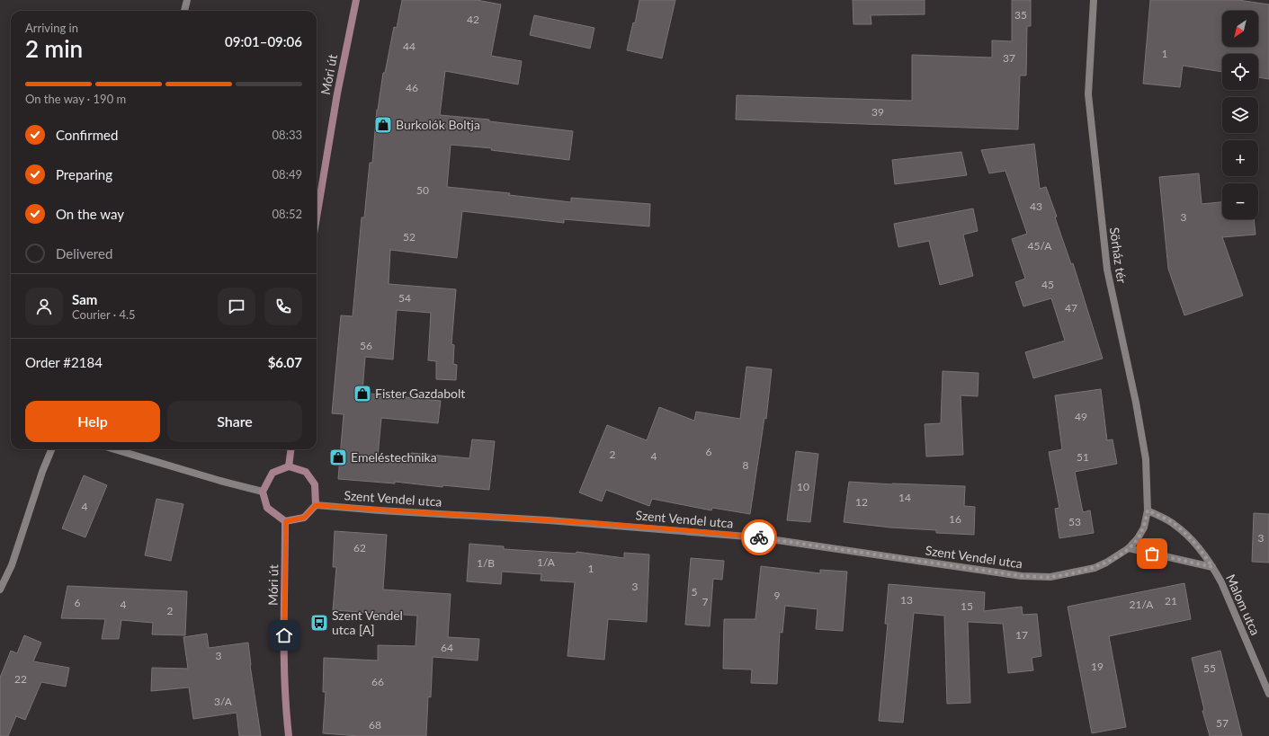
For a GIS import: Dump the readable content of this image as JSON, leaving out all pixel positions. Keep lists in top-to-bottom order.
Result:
{
  "streets": {
    "main road": ["Móri út"],
    "street": ["Sörház tér", "Szent Vendel utca", "Malom utca"]
  },
  "crossings": [
    ["Móri út", "Szent Vendel utca"],
    ["Sörház tér", "Szent Vendel utca"],
    ["Sörház tér", "Malom utca"],
    ["Szent Vendel utca", "Malom utca"]
  ],
  "places": {
    "shop": ["Burkolók Boltja", "Fister Gazdabolt", "Emeléstechnika"],
    "bus stop": ["Szent Vendel utca [A]"]
  },
  "house_numbers": [
    "35",
    "42",
    "44",
    "1",
    "37",
    "46",
    "39",
    "50",
    "43",
    "3",
    "52",
    "45/A",
    "45",
    "54",
    "47",
    "56",
    "49",
    "6",
    "2",
    "4",
    "51",
    "8",
    "10",
    "14",
    "12",
    "4",
    "16",
    "53",
    "3",
    "62",
    "1/A",
    "1/B",
    "1",
    "3",
    "5",
    "9",
    "13",
    "21",
    "7",
    "6",
    "4",
    "21/A",
    "15",
    "2",
    "17",
    "64",
    "3",
    "19",
    "55",
    "22",
    "66",
    "3/A",
    "57",
    "68"
  ],
  "north": "bottom left",
  "page": {
    "map_buttons": ["+", "−"],
    "heading": ["2 min", "Arriving in", "09:01–09:06"],
    "panel": [
      "Sam",
      "Courier · 4.5",
      "Order #2184",
      "$6.07"
    ],
    "bar": "On the way · 190 m",
    "list": [
      ["Confirmed", "08:33"],
      ["Preparing", "08:49"],
      ["On the way", "08:52"],
      "Delivered"
    ],
    "buttons": ["Help", "Share"]
  }
}
